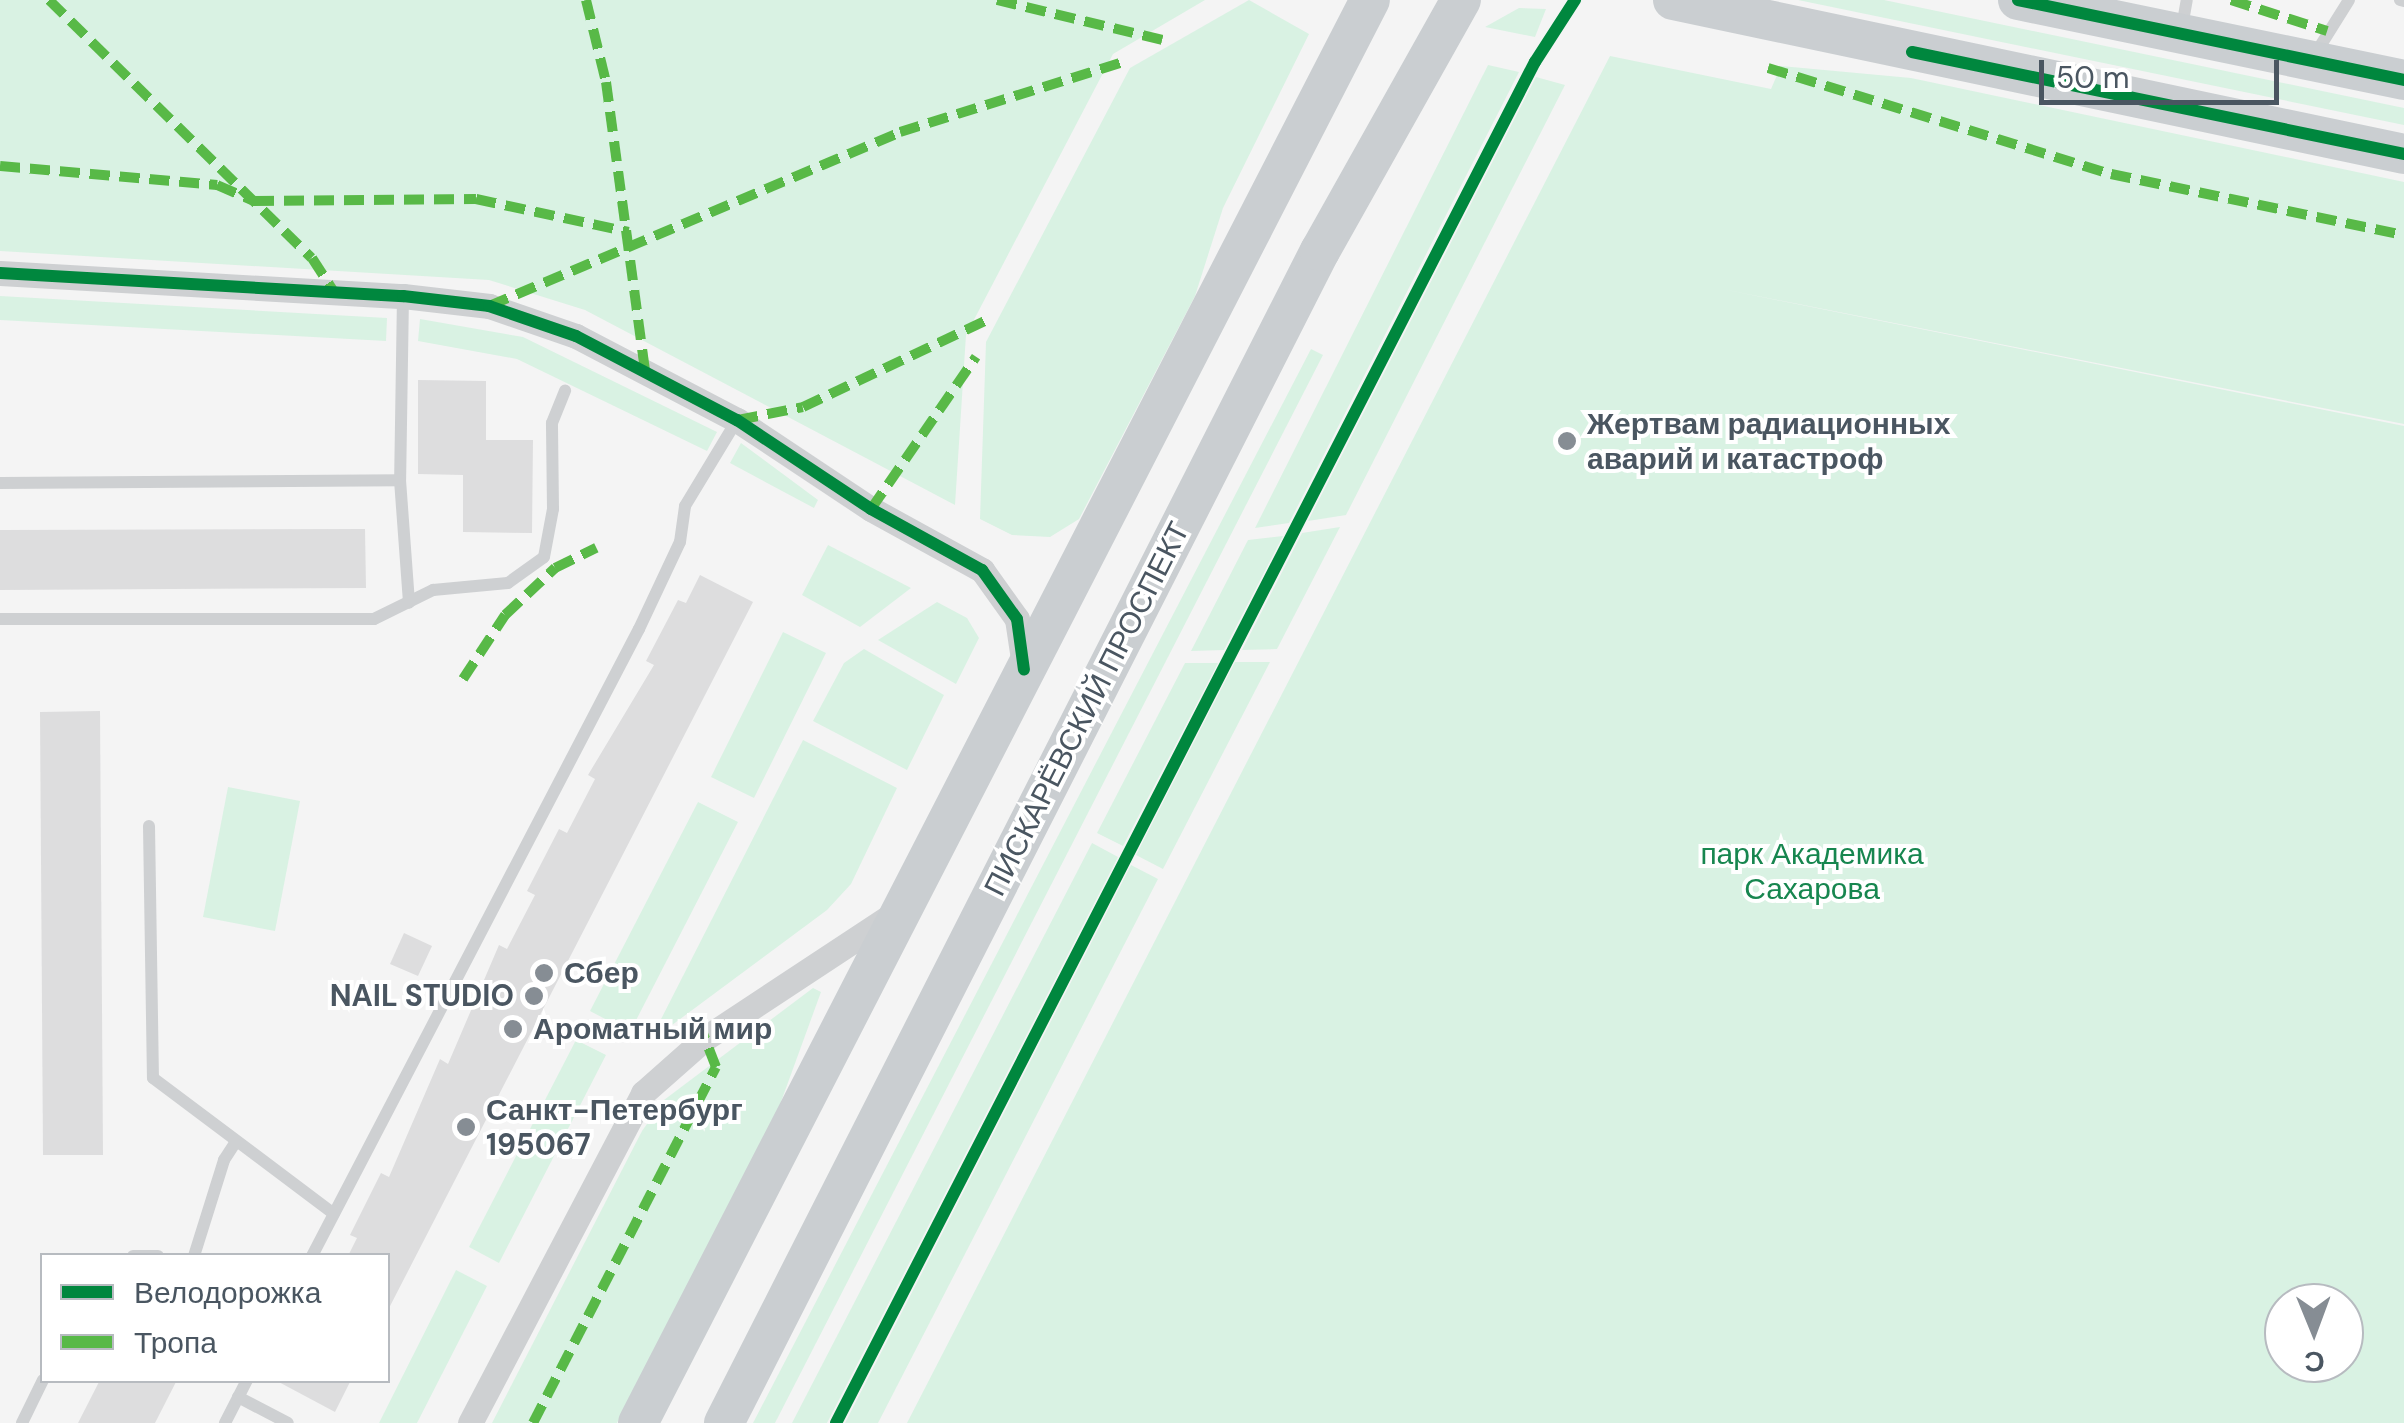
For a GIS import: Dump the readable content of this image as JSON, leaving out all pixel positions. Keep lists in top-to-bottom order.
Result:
{
  "streets": {
    "main road": ["ПИСКАРЁВСКИЙ ПРОСПЕКТ"]
  },
  "parks": ["парк Академика Сахарова"],
  "places": [
    "Жертвам радиационных аварий и катастроф",
    "Сбер",
    "NAIL STUDIO",
    "Ароматный мир",
    "Санкт-Петербург 195067"
  ],
  "legend": ["Велодорожка", "Тропа"],
  "scale_bar": "50 m",
  "north": "bottom"
}
